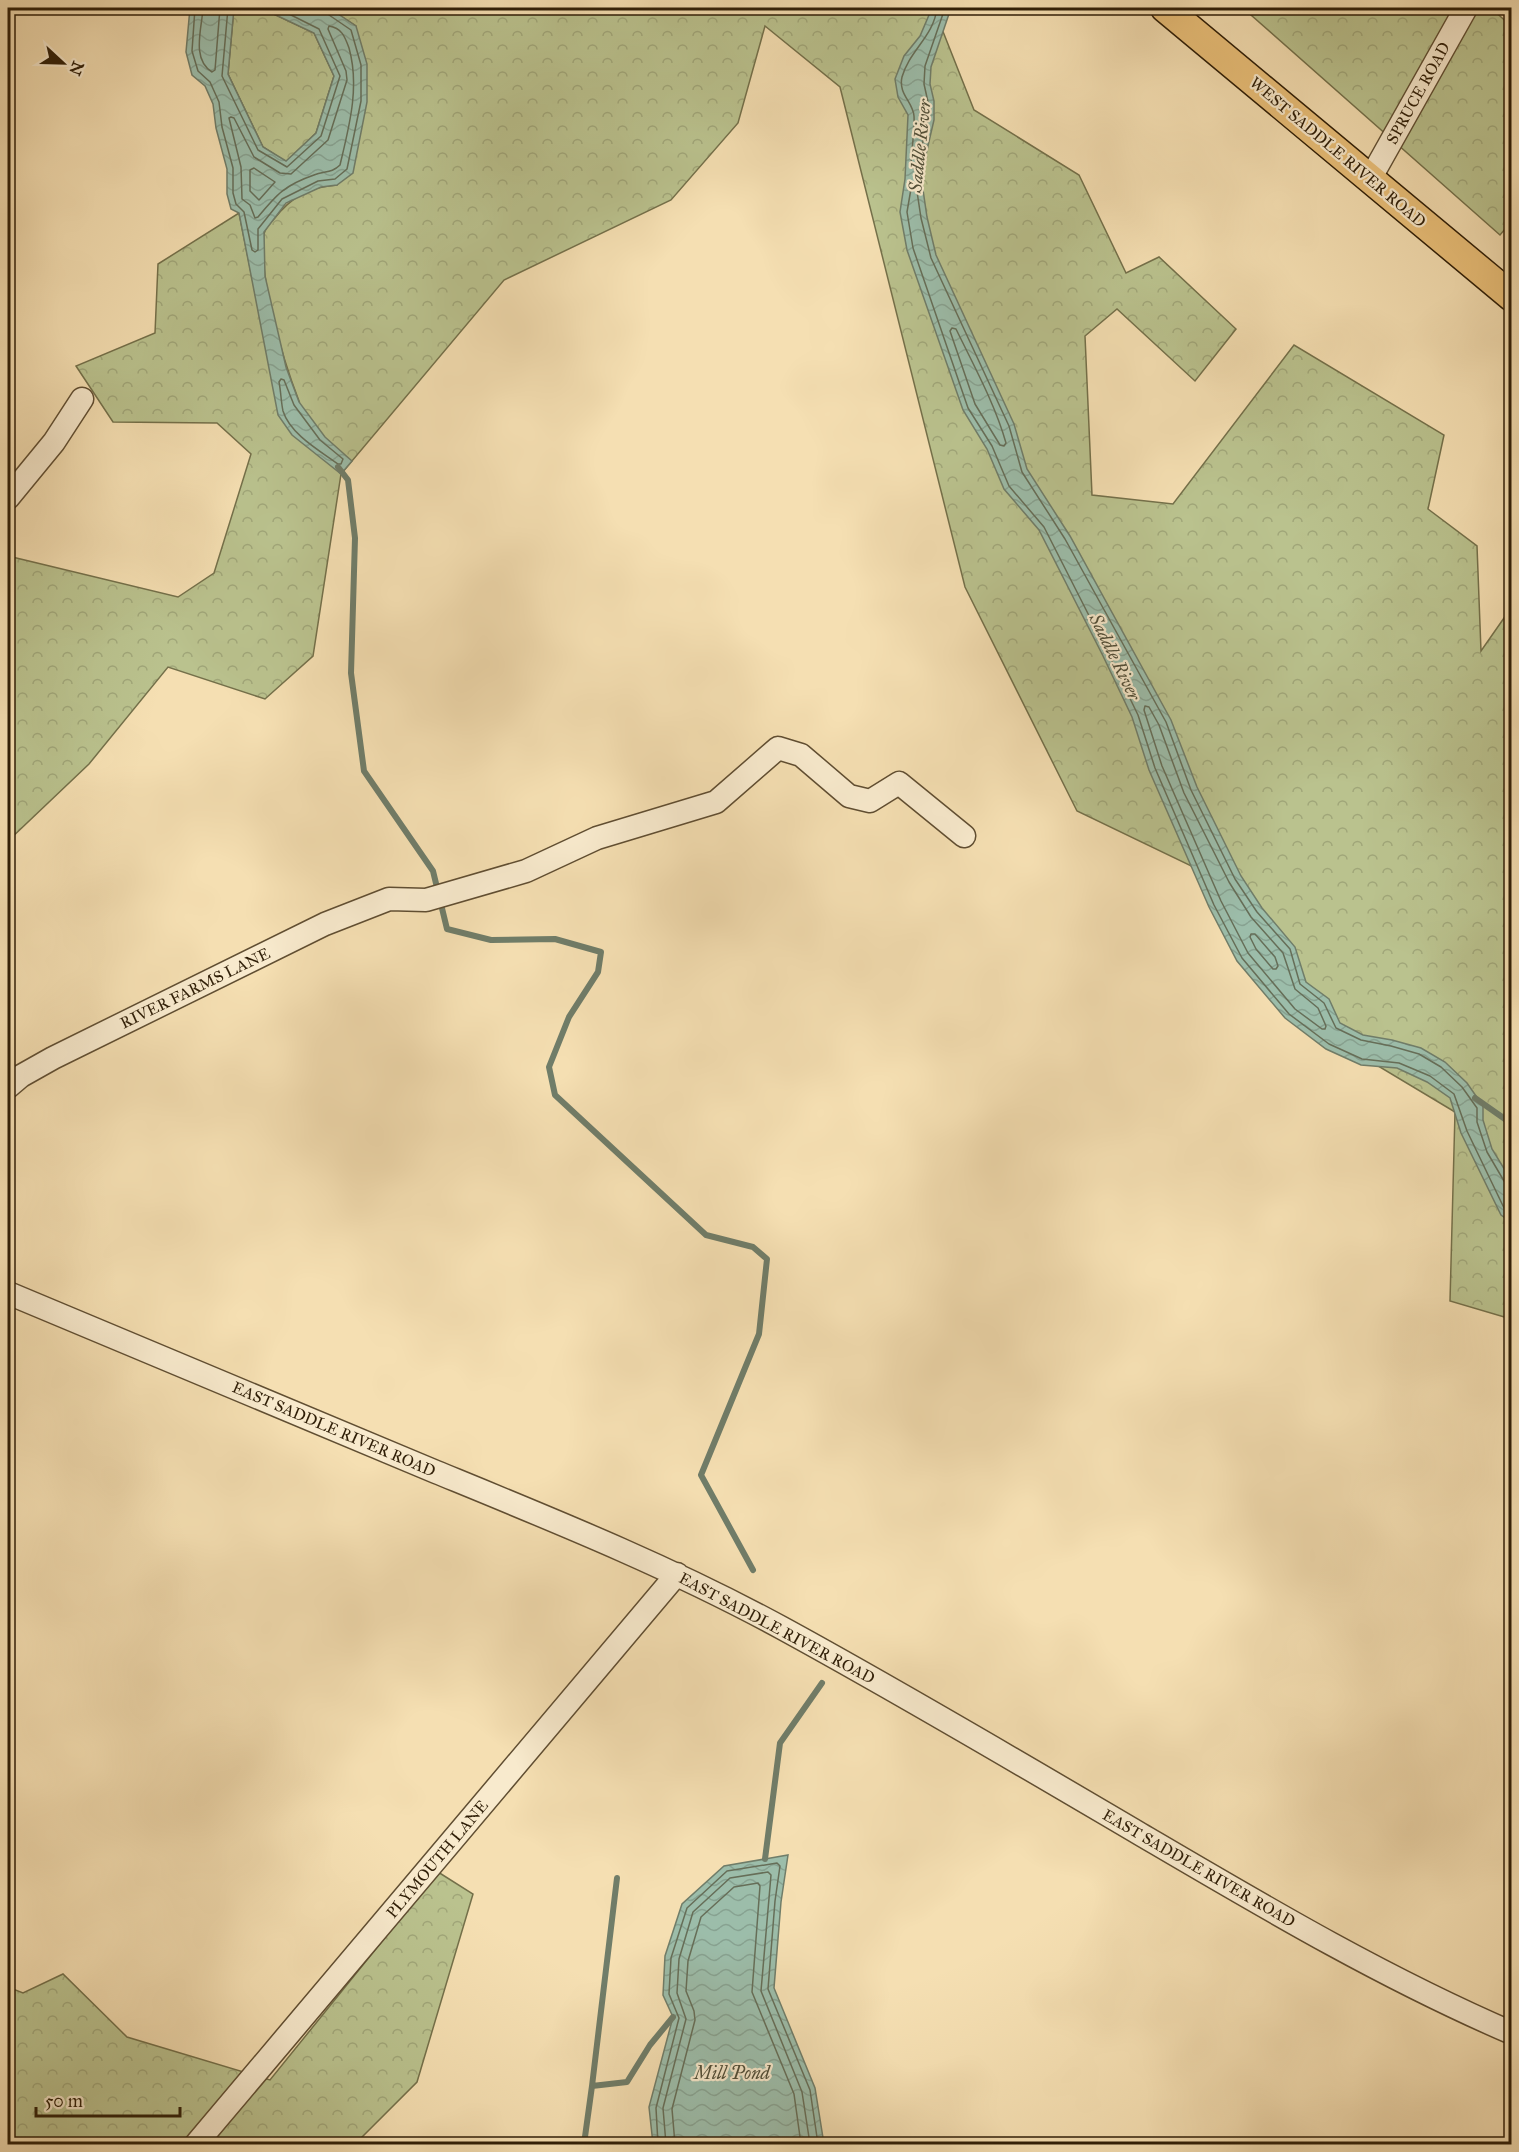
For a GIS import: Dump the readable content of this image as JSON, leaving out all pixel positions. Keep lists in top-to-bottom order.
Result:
{
  "streets": {
    "main road": ["WEST SADDLE RIVER ROAD"],
    "street": [
      "SPRUCE ROAD",
      "RIVER FARMS LANE",
      "EAST SADDLE RIVER ROAD",
      "PLYMOUTH LANE"
    ]
  },
  "crossings": [
    ["SPRUCE ROAD", "WEST SADDLE RIVER ROAD"],
    ["EAST SADDLE RIVER ROAD", "PLYMOUTH LANE"]
  ],
  "water": ["Saddle River", "Mill Pond"],
  "scale_bar": "50 m",
  "north": "right"
}
